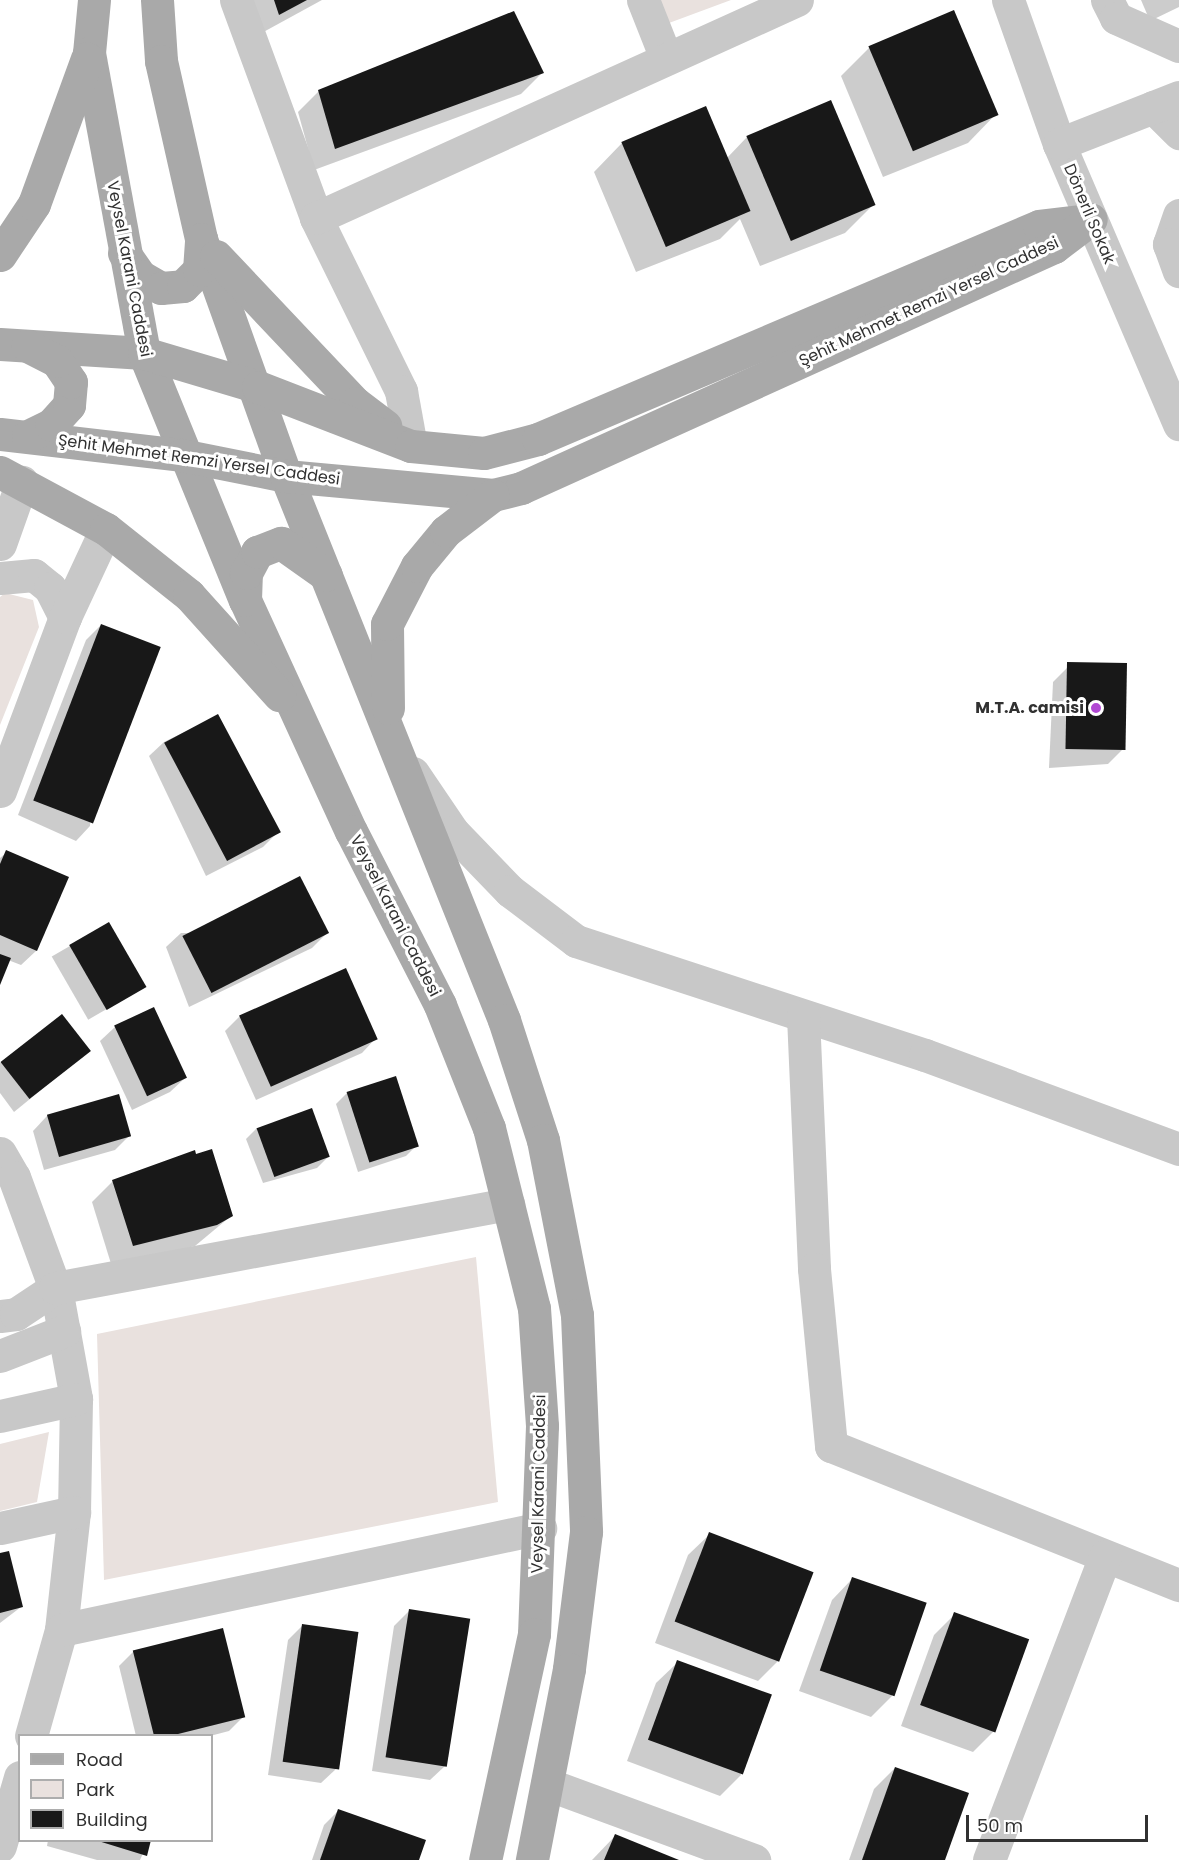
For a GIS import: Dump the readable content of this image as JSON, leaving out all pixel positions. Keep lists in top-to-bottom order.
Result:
{
  "streets": {
    "main road": ["Veysel Karani Caddesi", "Şehit Mehmet Remzi Yersel Caddesi"],
    "street": ["Dönerli Sokak"]
  },
  "crossings": [
    ["Dönerli Sokak", "Şehit Mehmet Remzi Yersel Caddesi"],
    ["Veysel Karani Caddesi", "Şehit Mehmet Remzi Yersel Caddesi"]
  ],
  "places": ["M.T.A. camisi"],
  "legend": ["Road", "Park", "Building"],
  "scale_bar": "50 m"
}
